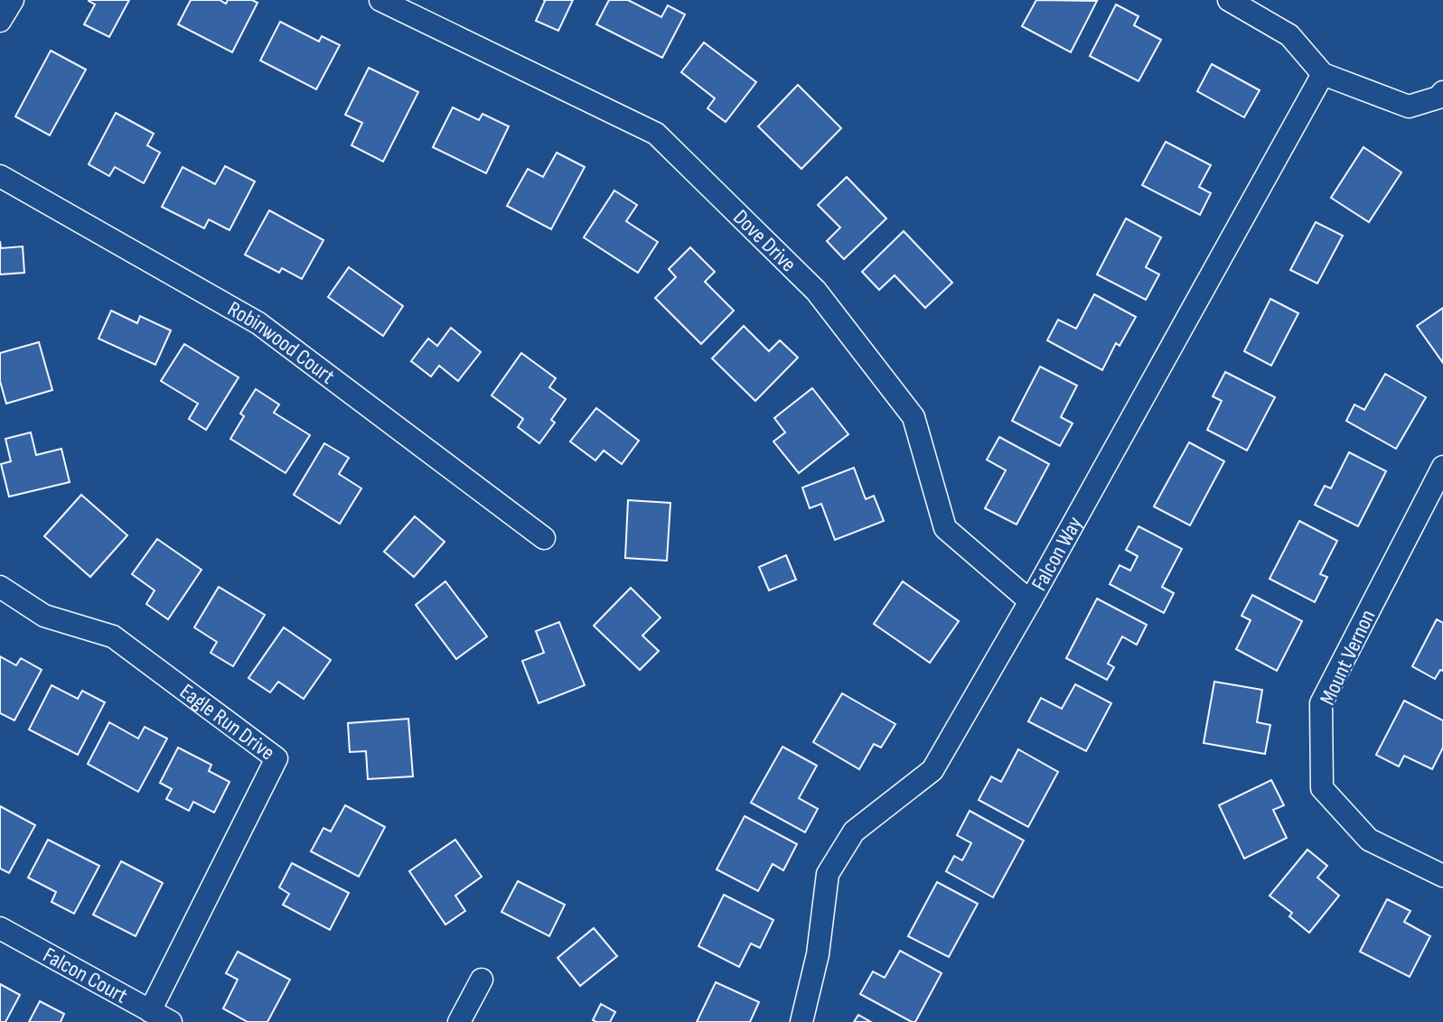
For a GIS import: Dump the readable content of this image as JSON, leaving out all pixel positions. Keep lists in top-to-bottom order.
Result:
{
  "streets": {
    "street": [
      "Dove Drive",
      "Robinwood Court",
      "Falcon Way",
      "Mount Vernon",
      "Eagle Run Drive",
      "Falcon Court"
    ]
  },
  "crossings": [
    ["Dove Drive", "Falcon Way"],
    ["Eagle Run Drive", "Falcon Court"]
  ]
}
